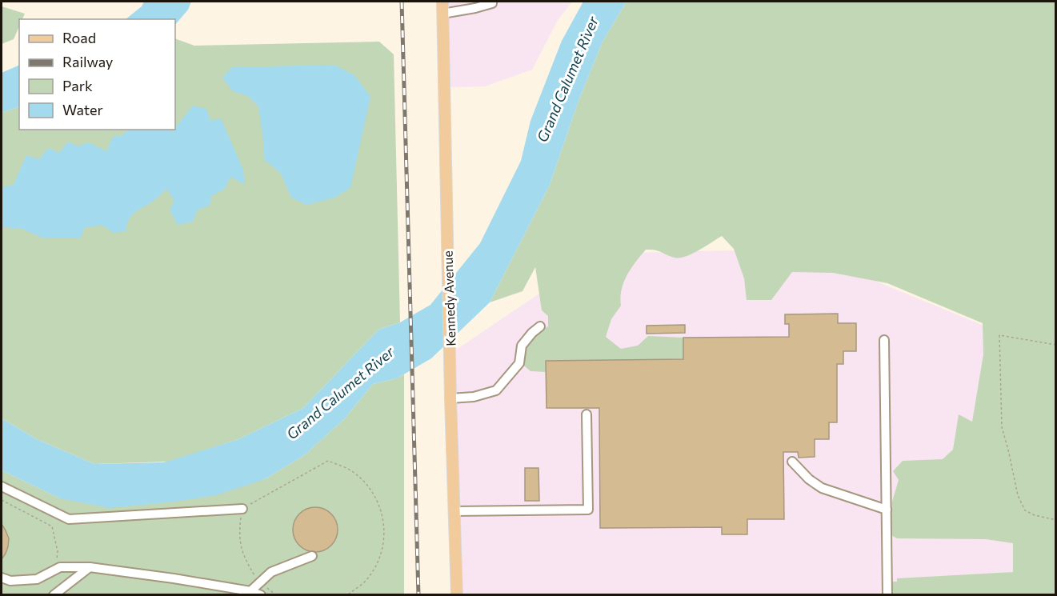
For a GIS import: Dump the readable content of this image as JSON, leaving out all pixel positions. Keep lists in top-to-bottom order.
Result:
{
  "streets": {
    "main road": ["Kennedy Avenue"]
  },
  "water": ["Grand Calumet River"],
  "legend": [
    "Road",
    "Railway",
    "Park",
    "Water"
  ]
}
